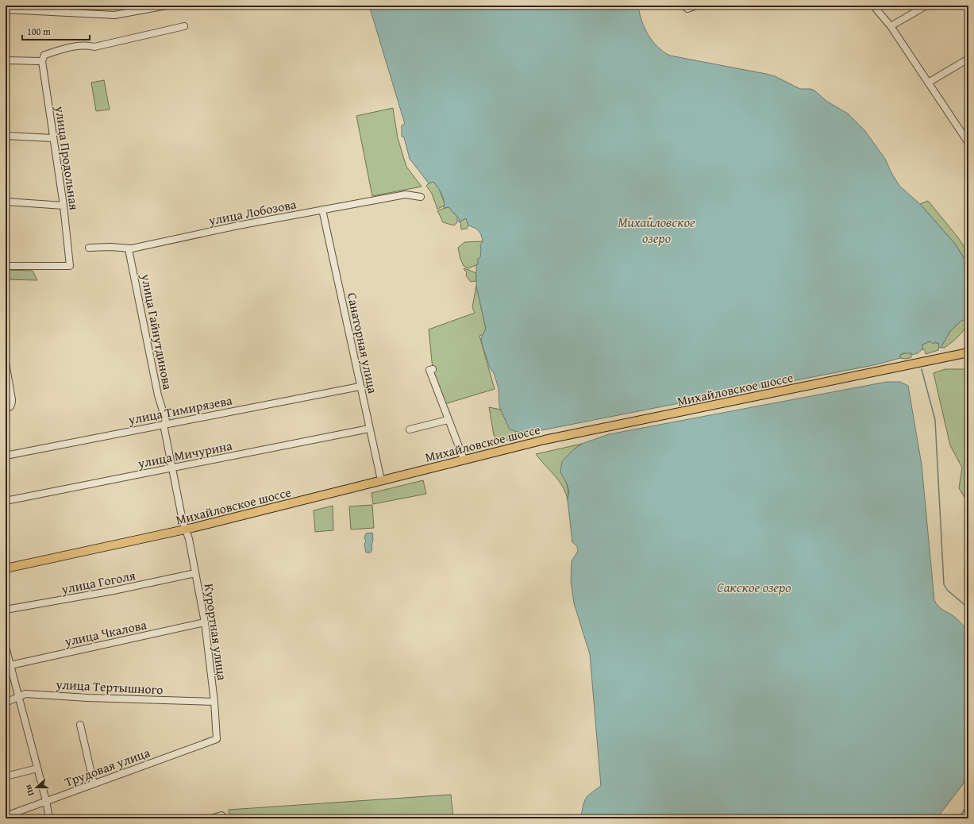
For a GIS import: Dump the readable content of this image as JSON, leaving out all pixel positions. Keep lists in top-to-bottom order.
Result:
{
  "streets": {
    "main road": ["Михайловское шоссе"],
    "street": [
      "улица Продольная",
      "улица Лобозова",
      "улица Гайнутдинова",
      "Санаторная улица",
      "улица Тимирязева",
      "улица Мичурина",
      "улица Гоголя",
      "Курортная улица",
      "улица Чкалова",
      "улица Тертышного",
      "Трудовая улица"
    ]
  },
  "crossings": [
    ["улица Лобозова", "улица Гайнутдинова"],
    ["улица Лобозова", "Санаторная улица"],
    ["улица Гайнутдинова", "Михайловское шоссе"],
    ["улица Гайнутдинова", "улица Тимирязева"],
    ["улица Гайнутдинова", "улица Мичурина"],
    ["улица Гайнутдинова", "Курортная улица"],
    ["Санаторная улица", "Михайловское шоссе"],
    ["Санаторная улица", "улица Тимирязева"],
    ["Санаторная улица", "улица Мичурина"],
    ["Михайловское шоссе", "Курортная улица"],
    ["улица Гоголя", "Курортная улица"],
    ["Курортная улица", "улица Чкалова"],
    ["Курортная улица", "улица Тертышного"],
    ["Курортная улица", "Трудовая улица"]
  ],
  "water": ["Михайловское озеро", "Сакское озеро"],
  "scale_bar": "100 m",
  "north": "left"
}
